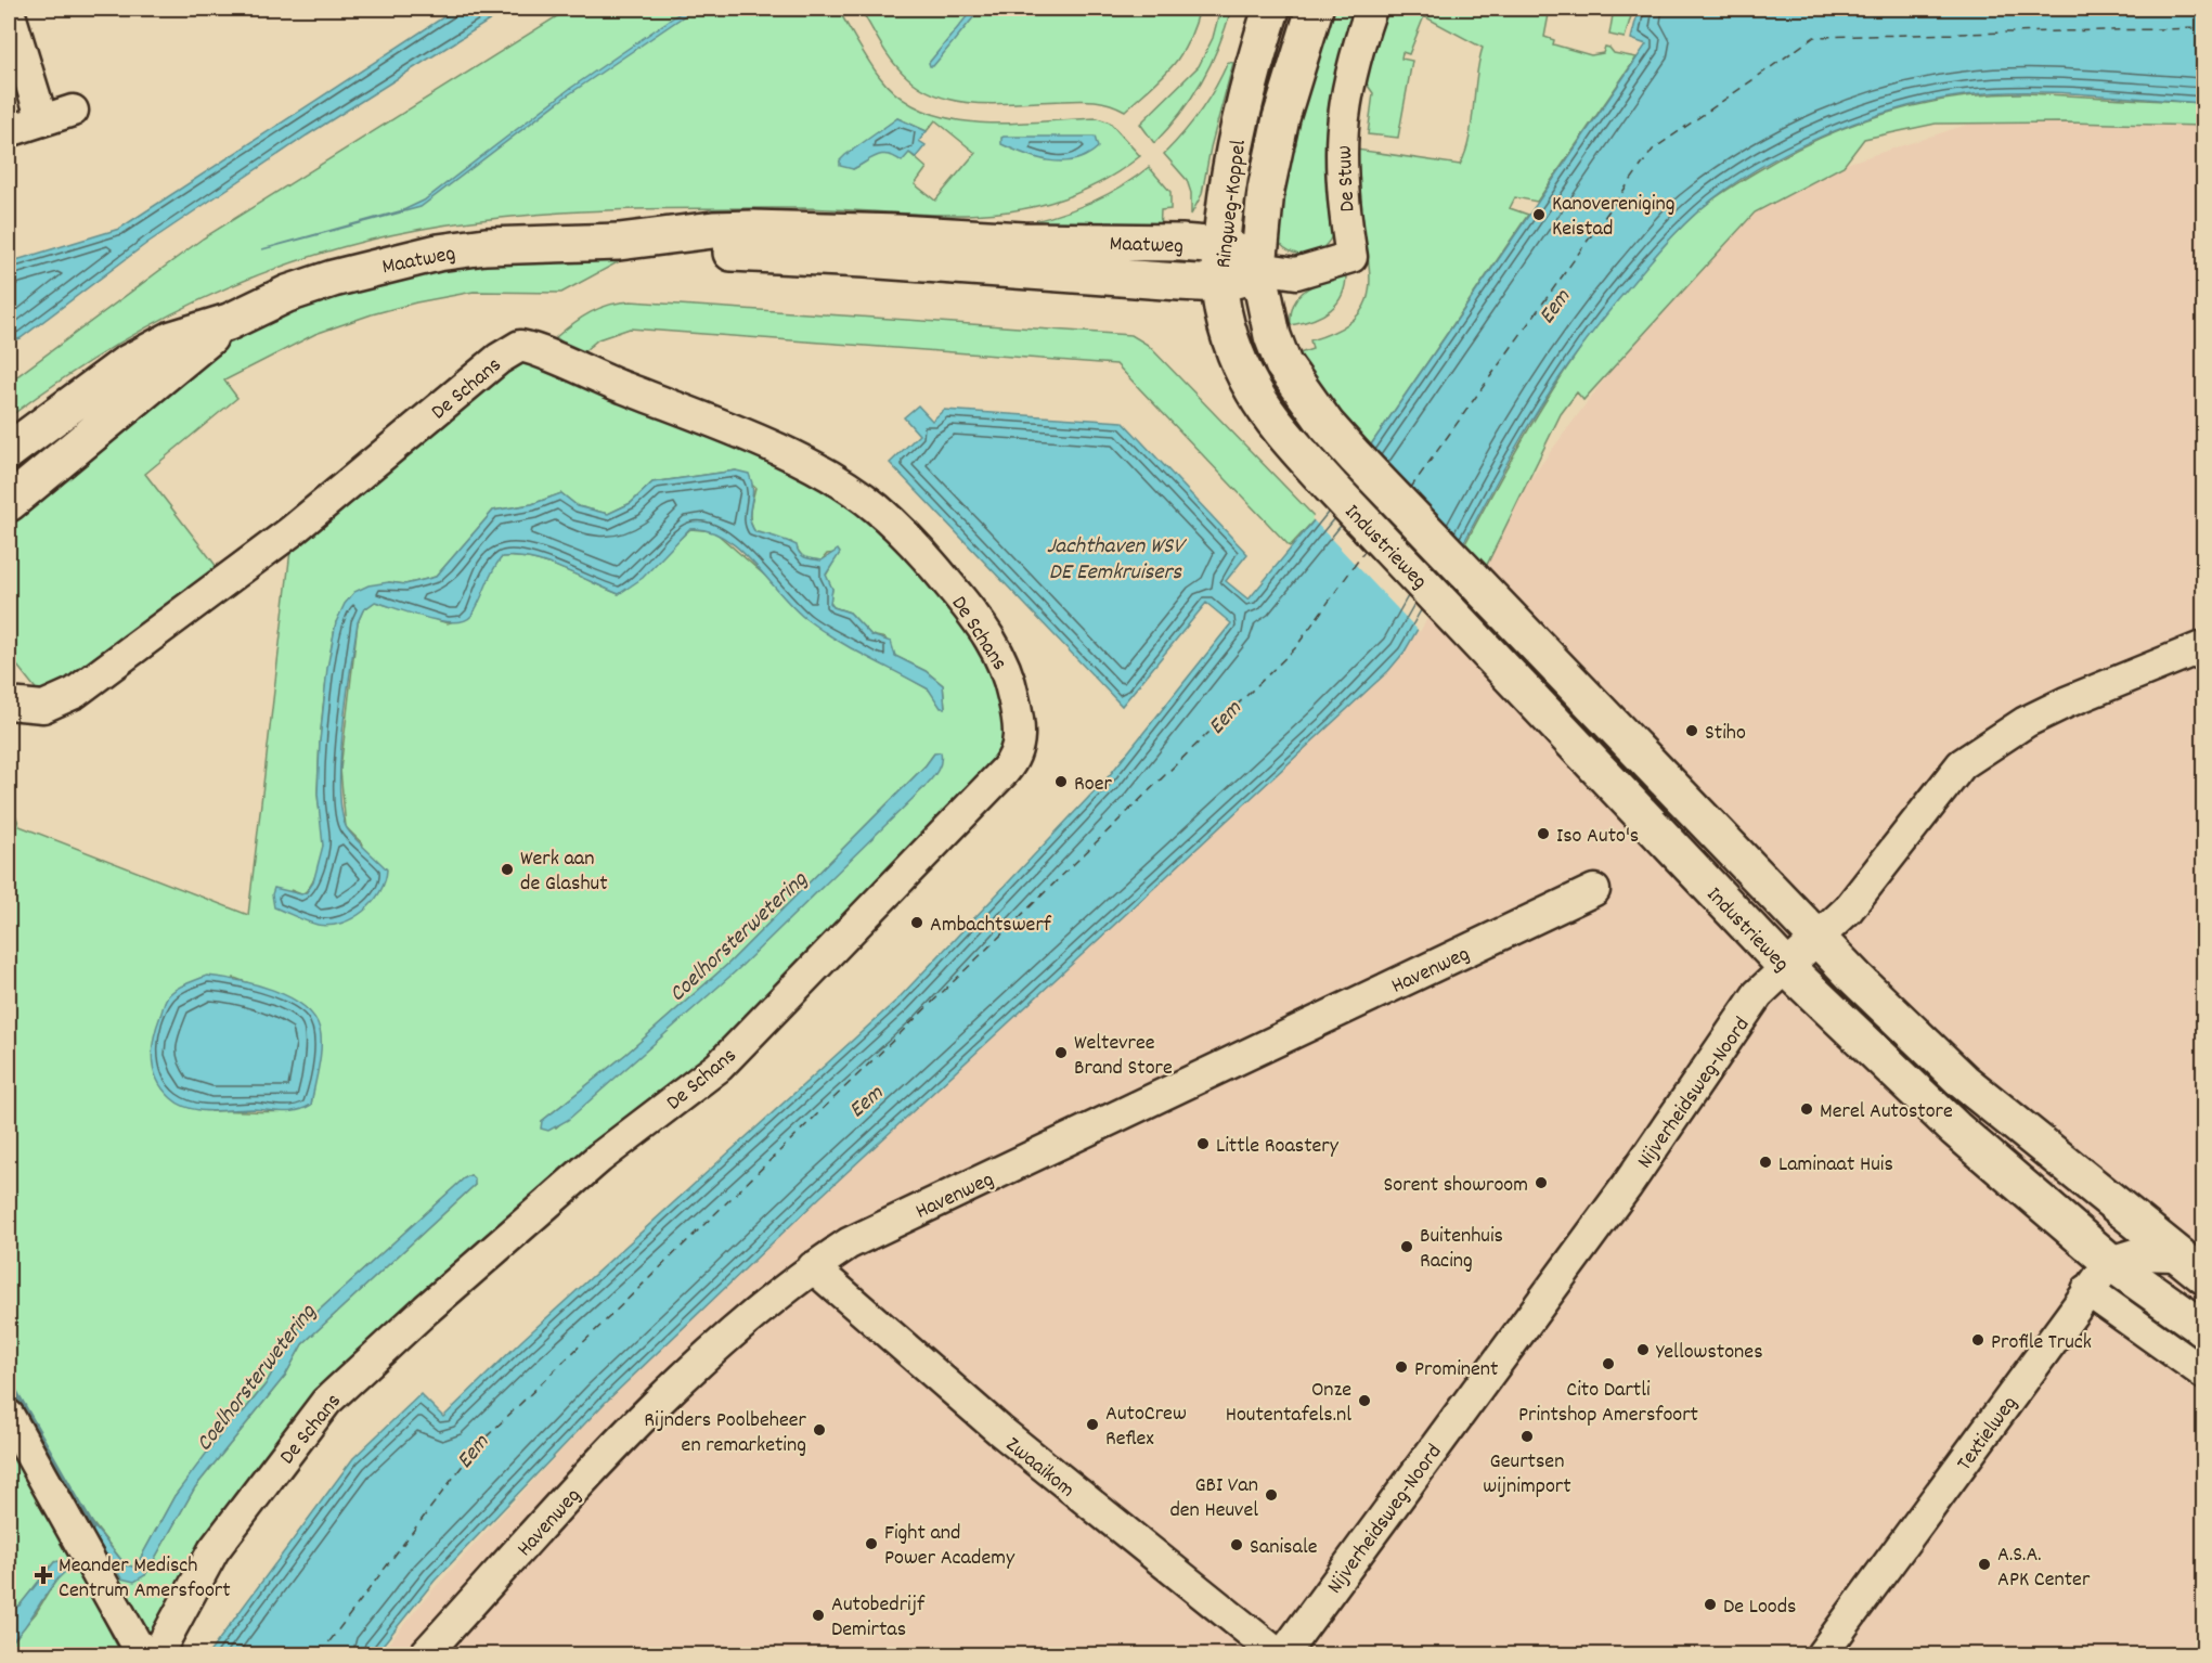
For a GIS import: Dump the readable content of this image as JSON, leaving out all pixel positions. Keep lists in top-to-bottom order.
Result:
{
  "streets": {
    "main road": ["Ringweg-Koppel", "Maatweg", "Industrieweg"],
    "street": [
      "De Stuw",
      "De Schans",
      "Havenweg",
      "Nijverheidsweg-Noord",
      "Textielweg",
      "Zwaaikom"
    ]
  },
  "crossings": [
    ["De Stuw", "Ringweg-Koppel"],
    ["De Stuw", "Maatweg"],
    ["Ringweg-Koppel", "Maatweg"],
    ["Ringweg-Koppel", "Industrieweg"],
    ["Industrieweg", "Nijverheidsweg-Noord"],
    ["Industrieweg", "Textielweg"],
    ["Havenweg", "Zwaaikom"],
    ["Nijverheidsweg-Noord", "Zwaaikom"]
  ],
  "water": ["Eem", "Jachthaven WSV DE Eemkruisers", "Coelhorsterwetering"],
  "places": {
    "other": [
      "Kanovereniging Keistad",
      "Stiho",
      "Roer",
      "Iso Auto's",
      "Werk aan de Glashut",
      "Ambachtswerf",
      "Weltevree Brand Store",
      "Merel Autostore",
      "Little Roastery",
      "Laminaat Huis",
      "Sorent showroom",
      "Buitenhuis Racing",
      "Profile Truck",
      "Yellowstones",
      "Cito Dartli Printshop Amersfoort",
      "Prominent",
      "Onze Houtentafels.nl",
      "AutoCrew Reflex",
      "Rijnders Poolbeheer en remarketing",
      "Geurtsen wijnimport",
      "GBI Van den Heuvel",
      "Fight and Power Academy",
      "Sanisale",
      "A.S.A. APK Center",
      "De Loods",
      "Autobedrijf Demirtas"
    ],
    "health": ["Meander Medisch Centrum Amersfoort"]
  }
}
